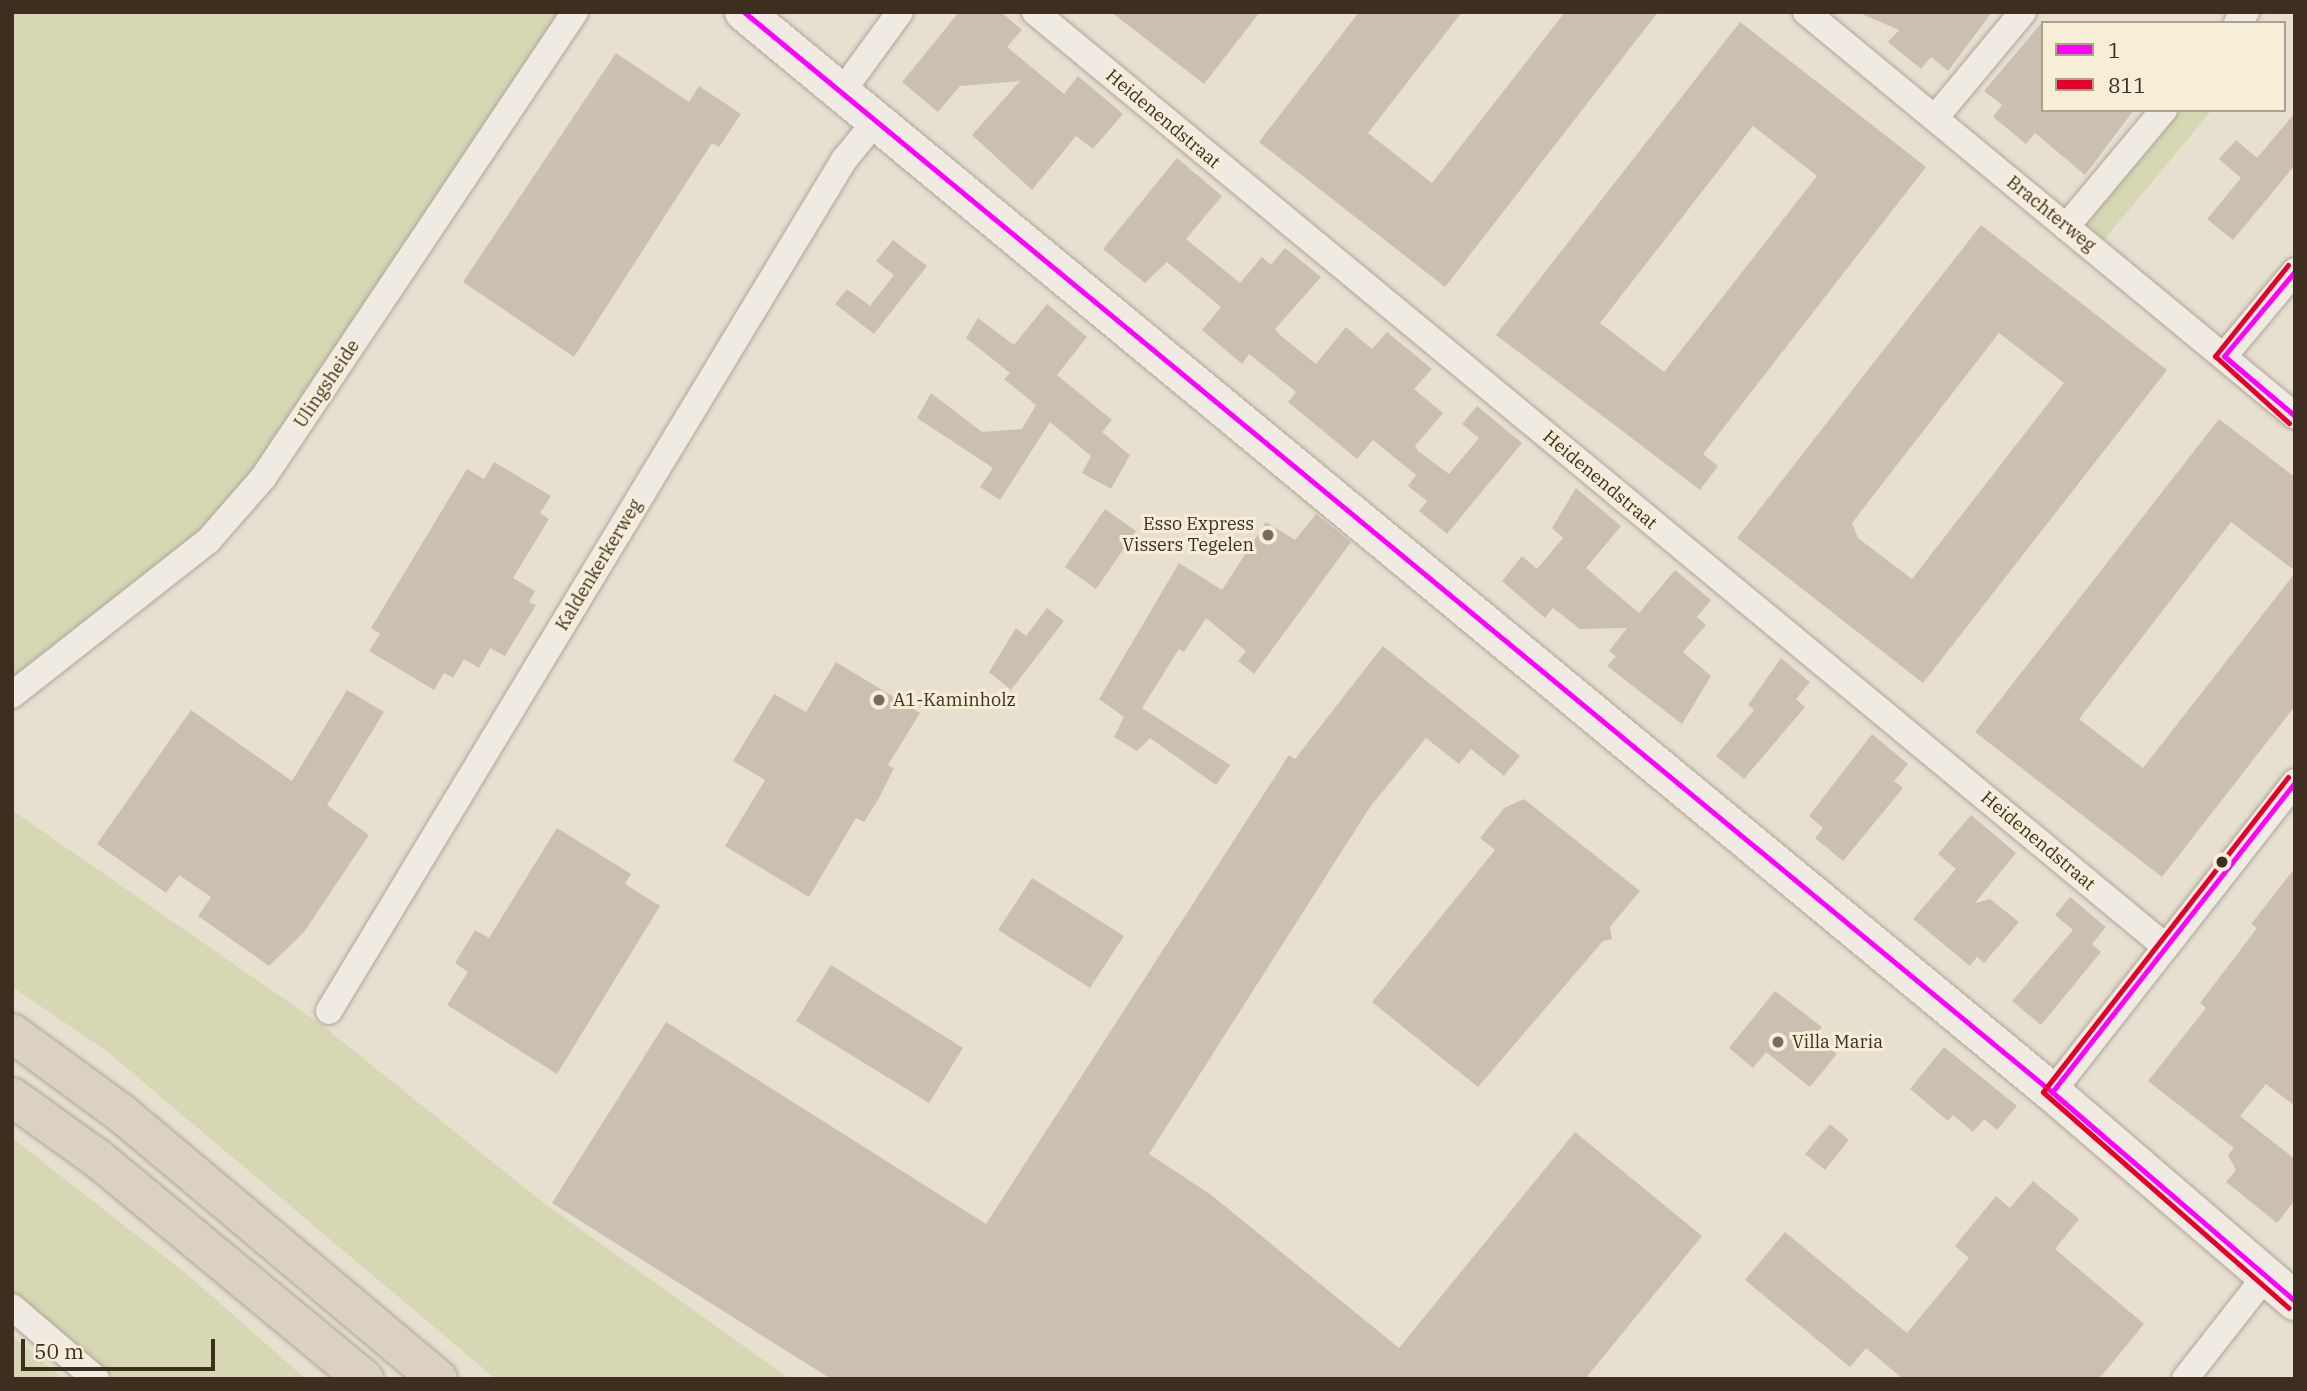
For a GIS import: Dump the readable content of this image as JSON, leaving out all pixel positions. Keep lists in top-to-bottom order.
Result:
{
  "streets": {
    "street": [
      "Heidenendstraat",
      "Brachterweg",
      "Ulingsheide",
      "Kaldenkerkerweg"
    ]
  },
  "places": ["Esso Express Vissers Tegelen", "A1-Kaminholz", "Villa Maria"],
  "lines": ["transit line 1", "transit line 811"],
  "legend": ["1", "811"],
  "scale_bar": "50 m"
}
